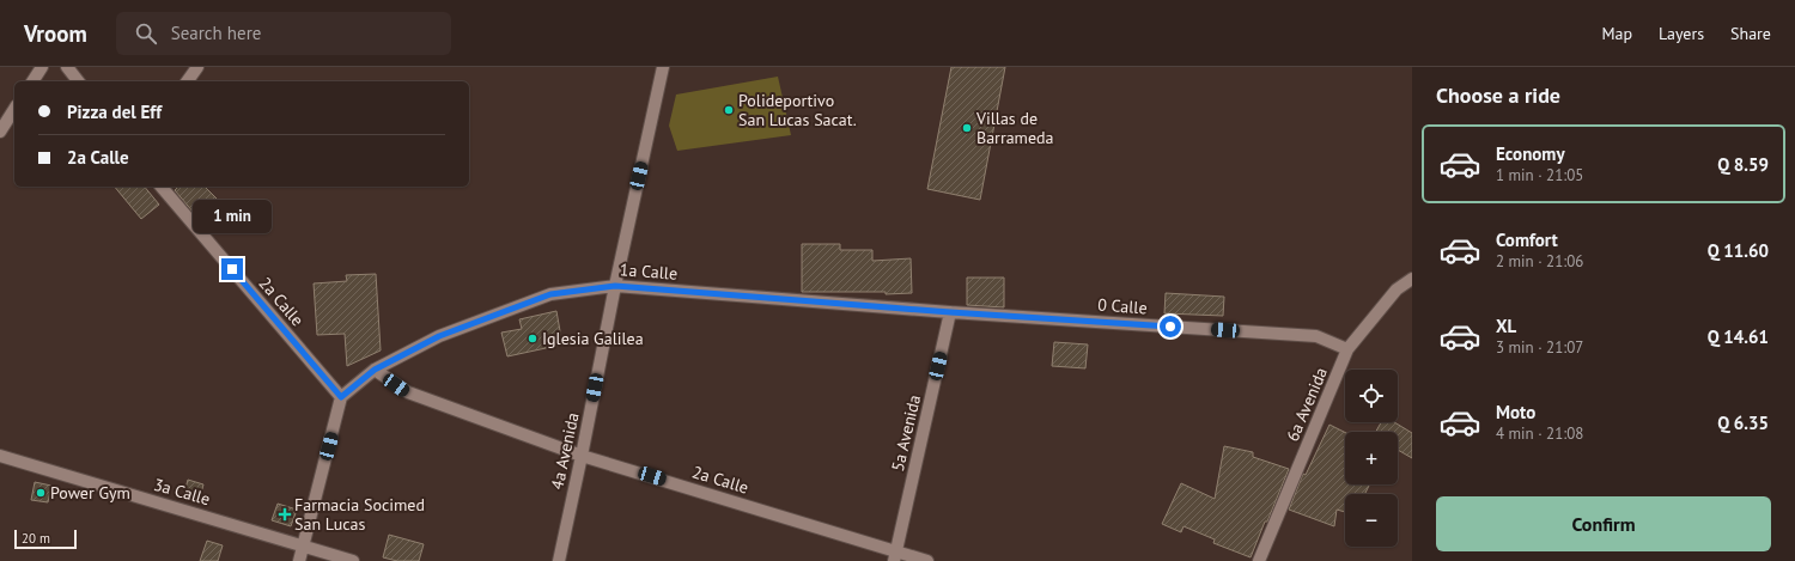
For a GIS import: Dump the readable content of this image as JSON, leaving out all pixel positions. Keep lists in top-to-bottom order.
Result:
{
  "streets": {
    "street": [
      "1a Calle",
      "2a Calle",
      "0 Calle",
      "6a Avenida",
      "5a Avenida",
      "4a Avenida",
      "3a Calle"
    ]
  },
  "crossings": [
    ["1a Calle", "2a Calle"],
    ["1a Calle", "0 Calle"],
    ["1a Calle", "5a Avenida"],
    ["1a Calle", "4a Avenida"],
    ["2a Calle", "5a Avenida"],
    ["2a Calle", "4a Avenida"],
    ["0 Calle", "6a Avenida"],
    ["0 Calle", "5a Avenida"]
  ],
  "places": {
    "other": [
      "Polideportivo San Lucas Sacat.",
      "Villas de Barrameda",
      "Iglesia Galilea",
      "Power Gym"
    ],
    "health": ["Farmacia Socimed San Lucas"]
  },
  "scale_bar": "20 m",
  "page": {
    "header": "Vroom",
    "search": "Search here",
    "nav": ["Map", "Layers", "Share"],
    "heading": "Choose a ride",
    "banner": ["Pizza del Eff", "2a Calle"],
    "list": [
      {
        "name": "Economy",
        "note": "1 min · 21:05",
        "value": "Q 8.59"
      },
      {
        "name": "Comfort",
        "note": "2 min · 21:06",
        "value": "Q 11.60"
      },
      {
        "name": "XL",
        "note": "3 min · 21:07",
        "value": "Q 14.61"
      },
      {
        "name": "Moto",
        "note": "4 min · 21:08",
        "value": "Q 6.35"
      }
    ],
    "bubble": "1 min",
    "map_buttons": ["+", "−"],
    "buttons": "Confirm",
    "scale": "20 m"
  }
}
